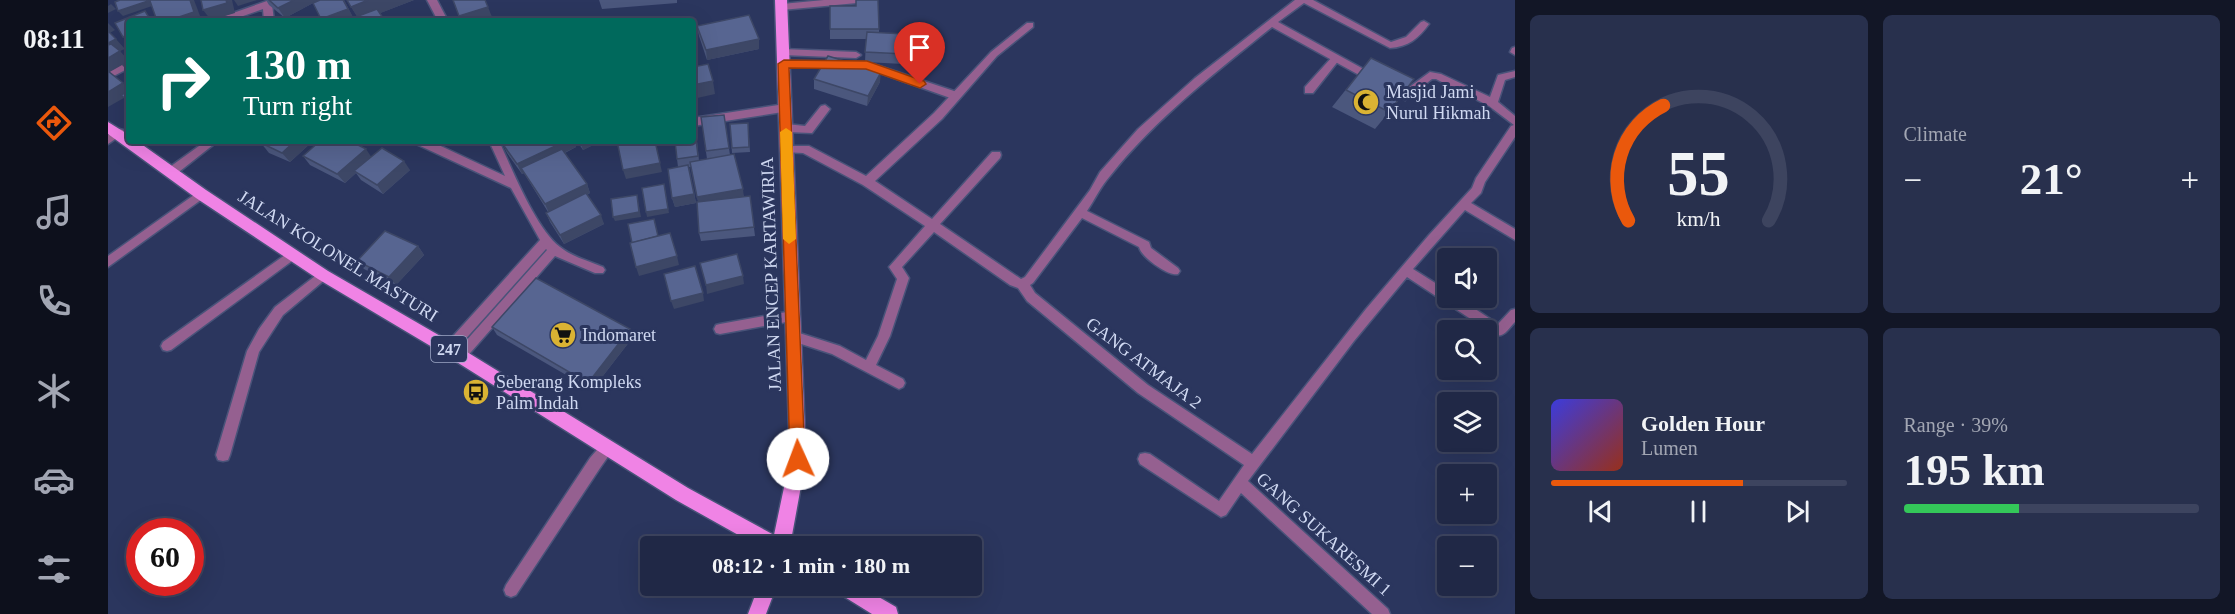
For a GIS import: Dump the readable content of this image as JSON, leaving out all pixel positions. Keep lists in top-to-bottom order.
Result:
{
  "streets": {
    "main road": ["JALAN KOLONEL MASTURI", "JALAN ENCEP KARTAWIRIA", "247"],
    "street": ["GANG ATMAJA 2", "GANG SUKARESMI 1"]
  },
  "crossings": [
    ["JALAN ENCEP KARTAWIRIA", "GANG ATMAJA 2"]
  ],
  "places": {
    "mosque": ["Masjid Jami Nurul Hikmah"],
    "supermarket": ["Indomaret"],
    "bus stop": ["Seberang Kompleks Palm Indah"]
  },
  "page": {
    "tabs": "08:11",
    "tile": [
      "Climate",
      ["Range · 39%", "195 km"]
    ],
    "turn": ["130 m", "Turn right"],
    "heat": ["−", "21°", "+"],
    "map_buttons": ["+", "−"],
    "song": ["Golden Hour", "Lumen"],
    "limit": "60",
    "trip": "08:12 · 1 min · 180 m",
    "gauge": ["55", "km/h"]
  }
}
